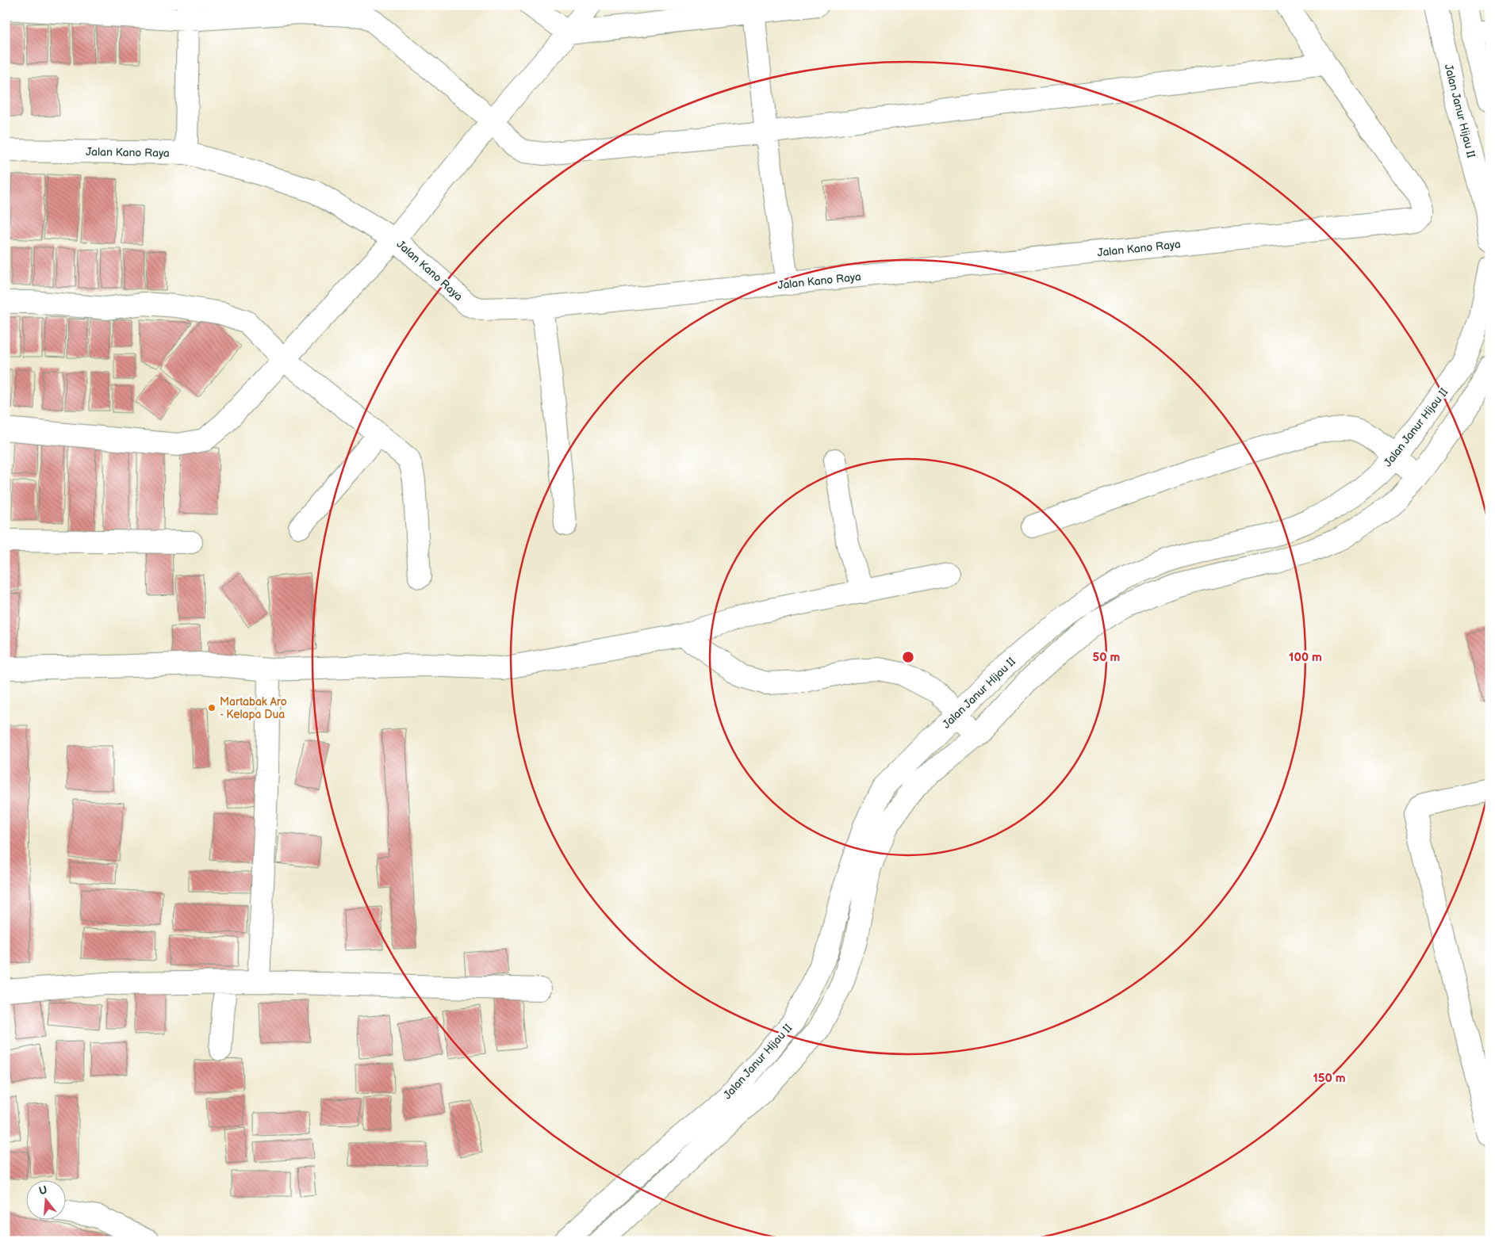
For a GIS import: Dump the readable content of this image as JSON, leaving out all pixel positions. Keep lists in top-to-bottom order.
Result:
{
  "streets": {
    "street": ["Jalan Janur Hijau II", "Jalan Kano Raya"]
  },
  "places": ["Martabak Aro - Kelapa Dua"],
  "north": "top",
  "rings": ["50 m", "100 m", "150 m"]
}
